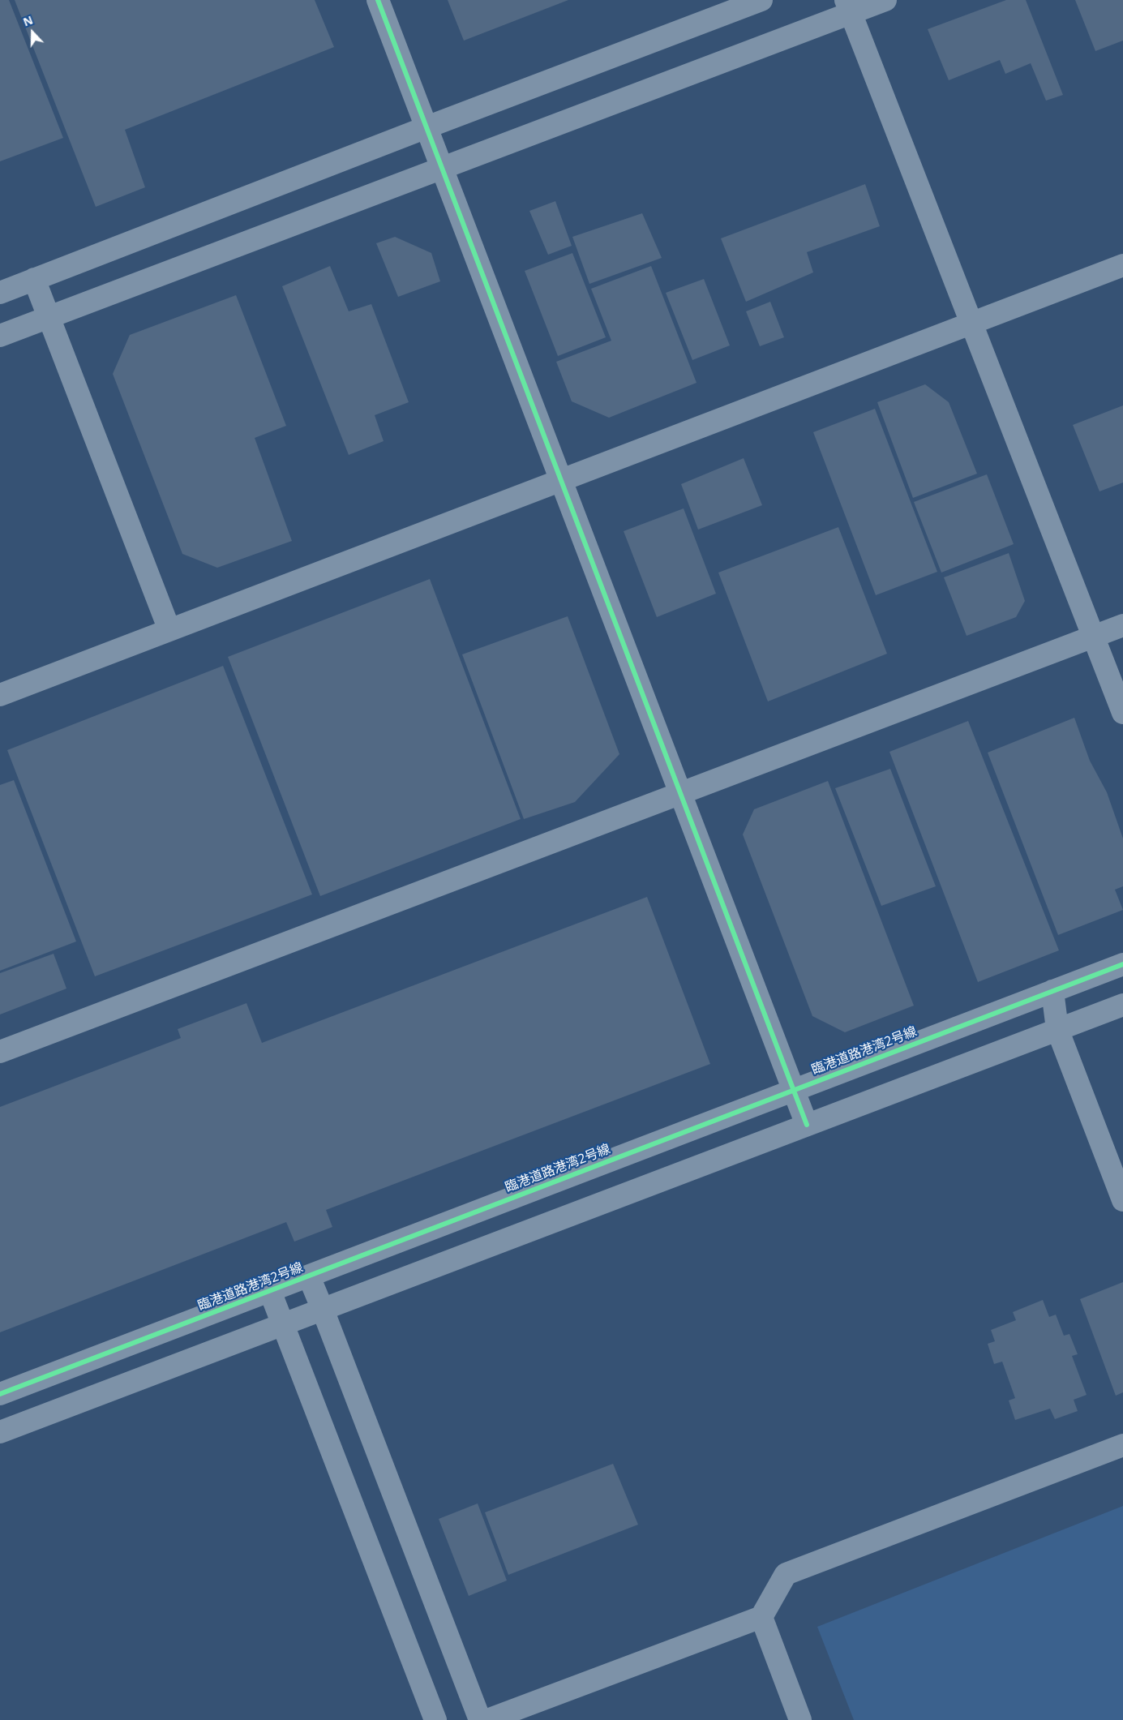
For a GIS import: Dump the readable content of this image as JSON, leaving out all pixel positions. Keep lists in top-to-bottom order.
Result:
{
  "streets": {
    "street": ["臨港道路港湾2号線"]
  },
  "north": "top"
}
